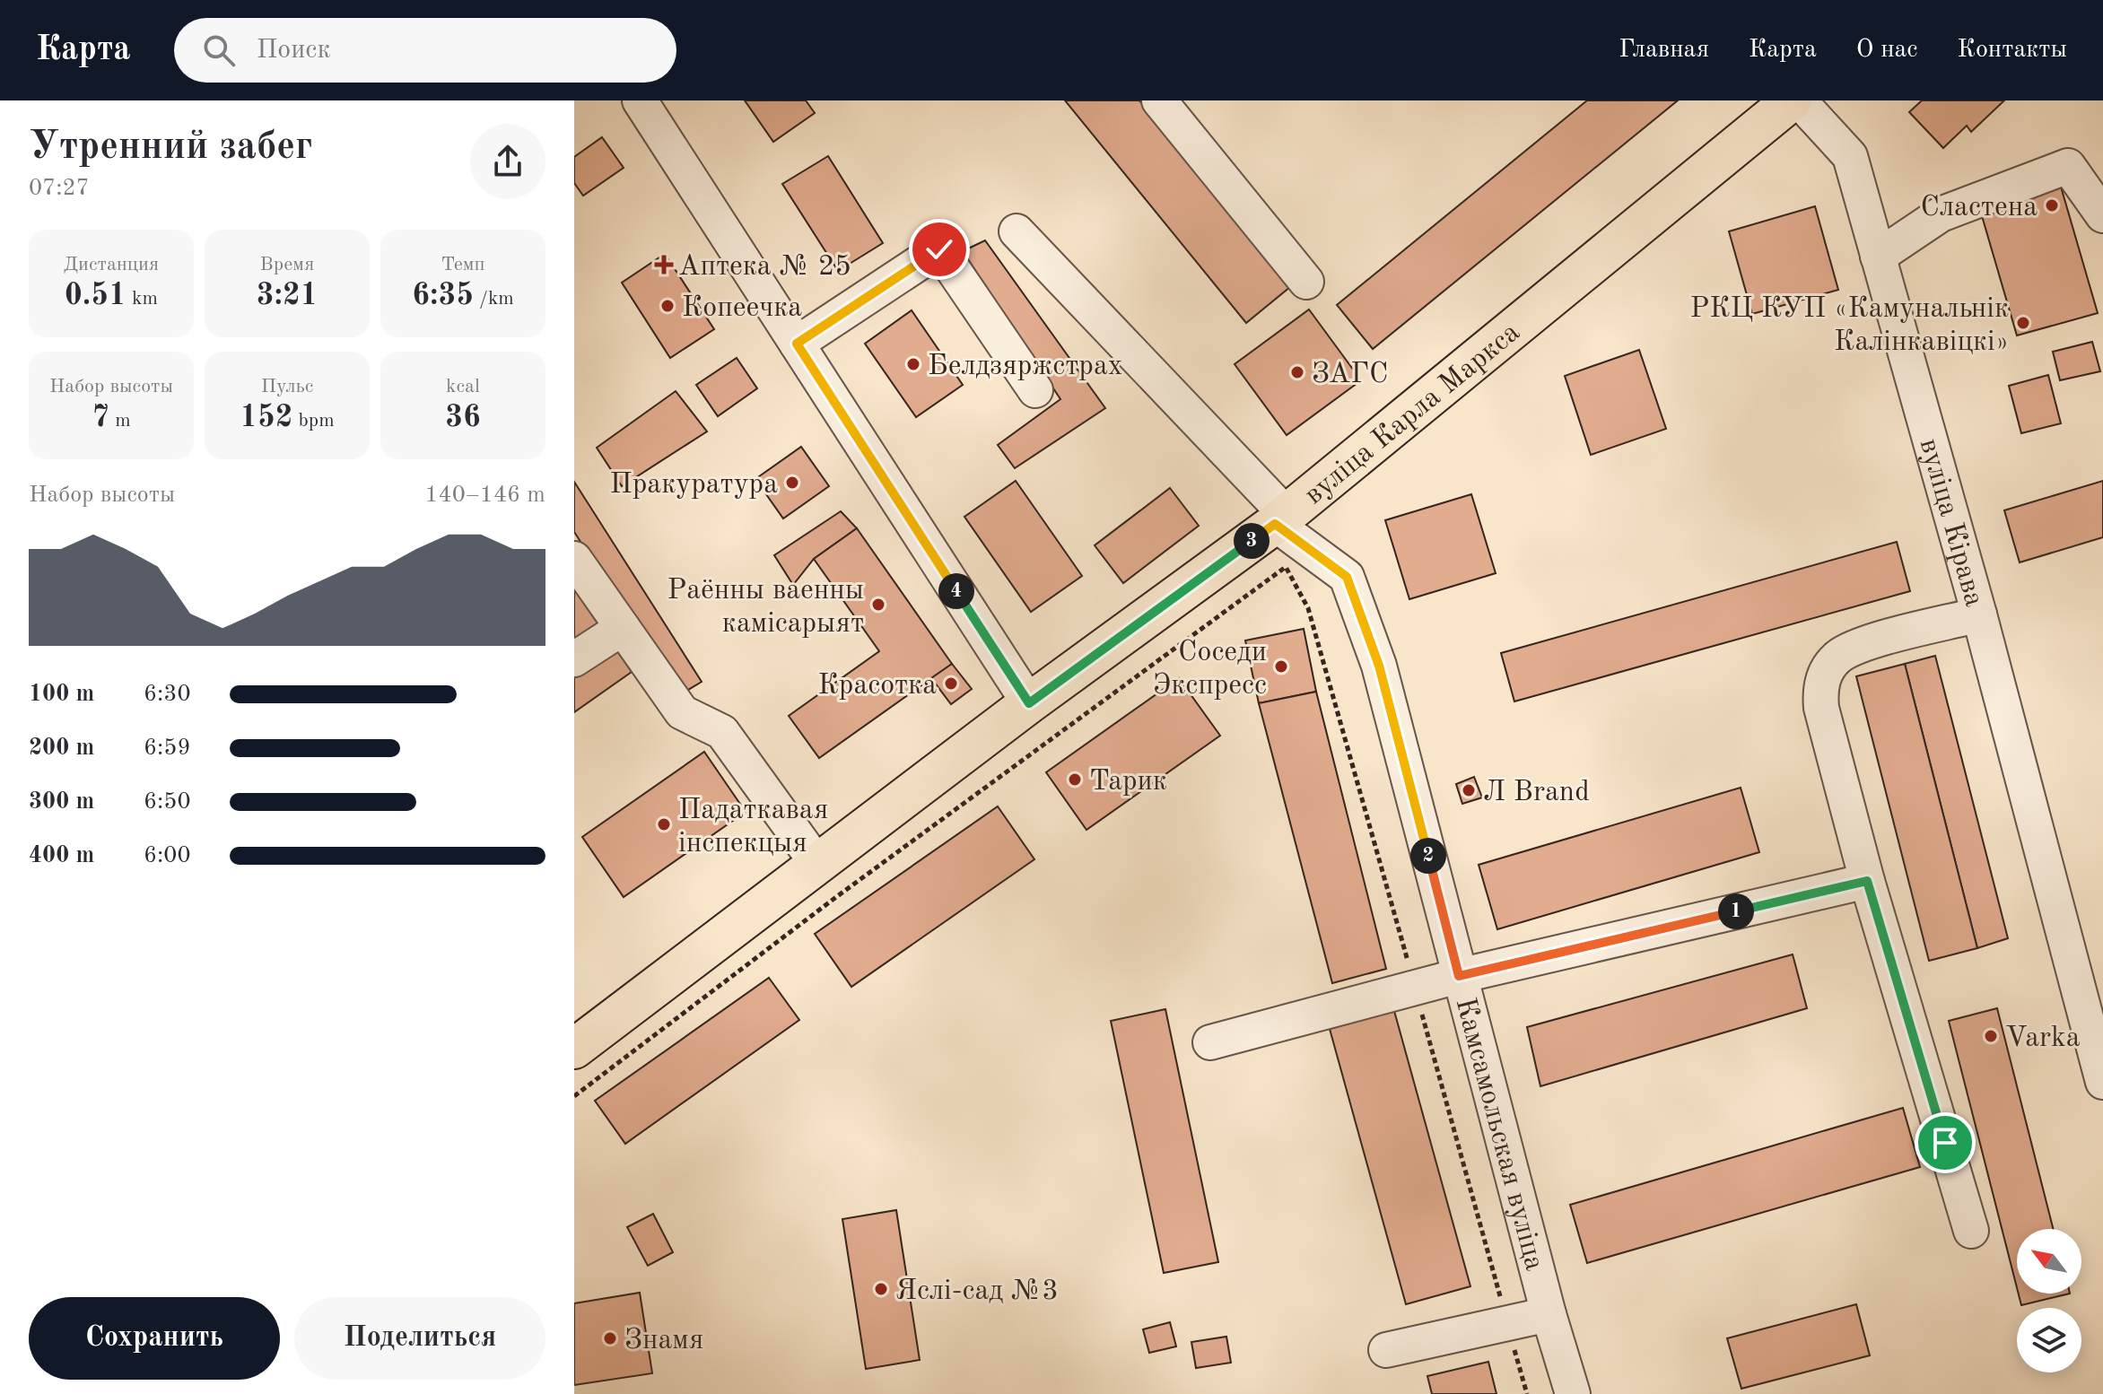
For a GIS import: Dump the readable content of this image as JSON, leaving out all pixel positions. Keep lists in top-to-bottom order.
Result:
{
  "streets": {
    "main road": ["вуліца Карла Маркса"],
    "street": ["вуліца Кірава", "Камсамольская вуліца"]
  },
  "crossings": [
    ["вуліца Карла Маркса", "Камсамольская вуліца"]
  ],
  "places": {
    "other": [
      "Сластена",
      "Копеечка",
      "РКЦ КУП «Камунальнік Калінкавіцкі»",
      "Белдзяржстрах",
      "ЗАГС",
      "Пракуратура",
      "Раённы ваенны камісарыят",
      "Соседи Экспресс",
      "Красотка",
      "Тарик",
      "Л Brand",
      "Падаткавая інспекцыя",
      "Varka",
      "Яслі-сад №3",
      "Знамя"
    ],
    "health": ["Аптека № 25"]
  },
  "north": "top left",
  "page": {
    "header": "Карта",
    "search": "Поиск",
    "nav": [
      "Главная",
      "Карта",
      "О нас",
      "Контакты"
    ],
    "heading": ["Утренний забег", "07:27"],
    "stats": [
      ["Дистанция", "0.51 km"],
      ["Время", "3:21"],
      ["Темп", "6:35 /km"],
      ["Набор высоты", "7 m"],
      ["Пульс", "152 bpm"],
      ["kcal", "36"]
    ],
    "chart": ["Набор высоты", "140–146 m"],
    "pins": [
      "3",
      "4",
      "2",
      "1"
    ],
    "list": [
      {
        "name": "100 m",
        "note": "6:30"
      },
      {
        "name": "200 m",
        "note": "6:59"
      },
      {
        "name": "300 m",
        "note": "6:50"
      },
      {
        "name": "400 m",
        "note": "6:00"
      }
    ],
    "buttons": ["Сохранить", "Поделиться"]
  }
}
